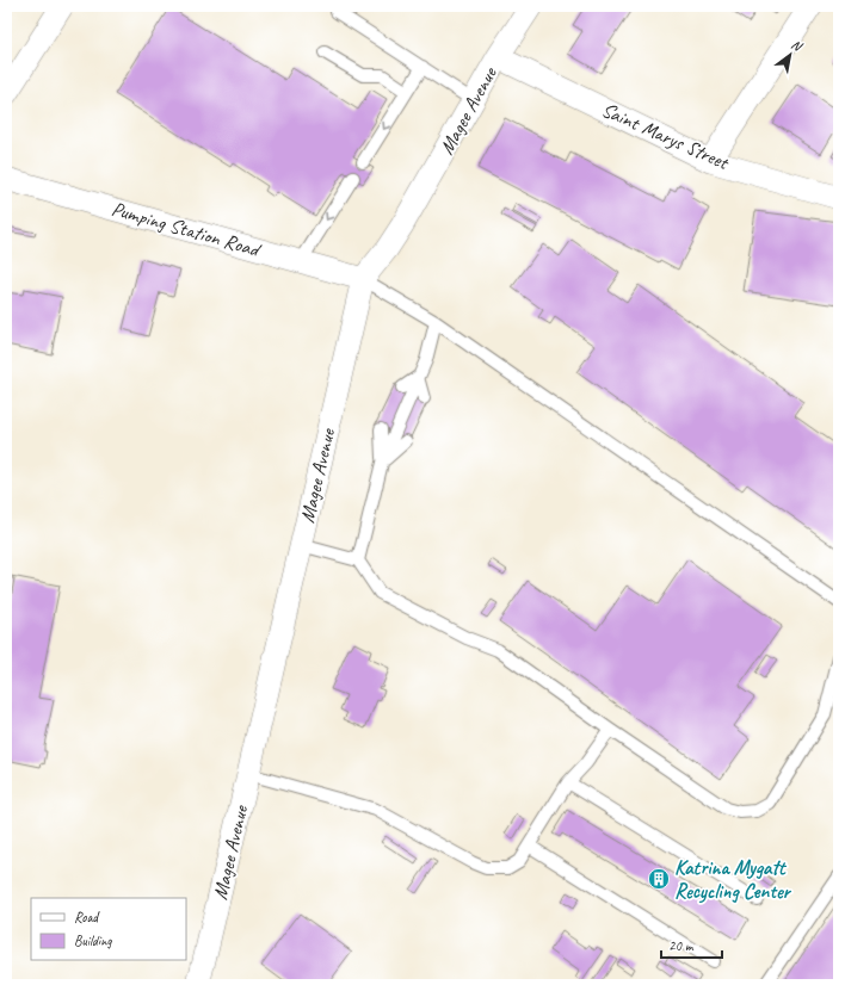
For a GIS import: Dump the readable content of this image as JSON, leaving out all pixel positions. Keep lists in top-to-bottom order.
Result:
{
  "streets": {
    "street": ["Magee Avenue", "Saint Marys Street", "Pumping Station Road"]
  },
  "crossings": [
    ["Magee Avenue", "Saint Marys Street"],
    ["Magee Avenue", "Pumping Station Road"]
  ],
  "places": {
    "building": ["Katrina Mygatt Recycling Center"]
  },
  "legend": ["Road", "Building"],
  "scale_bar": "20 m",
  "north": "top right"
}
